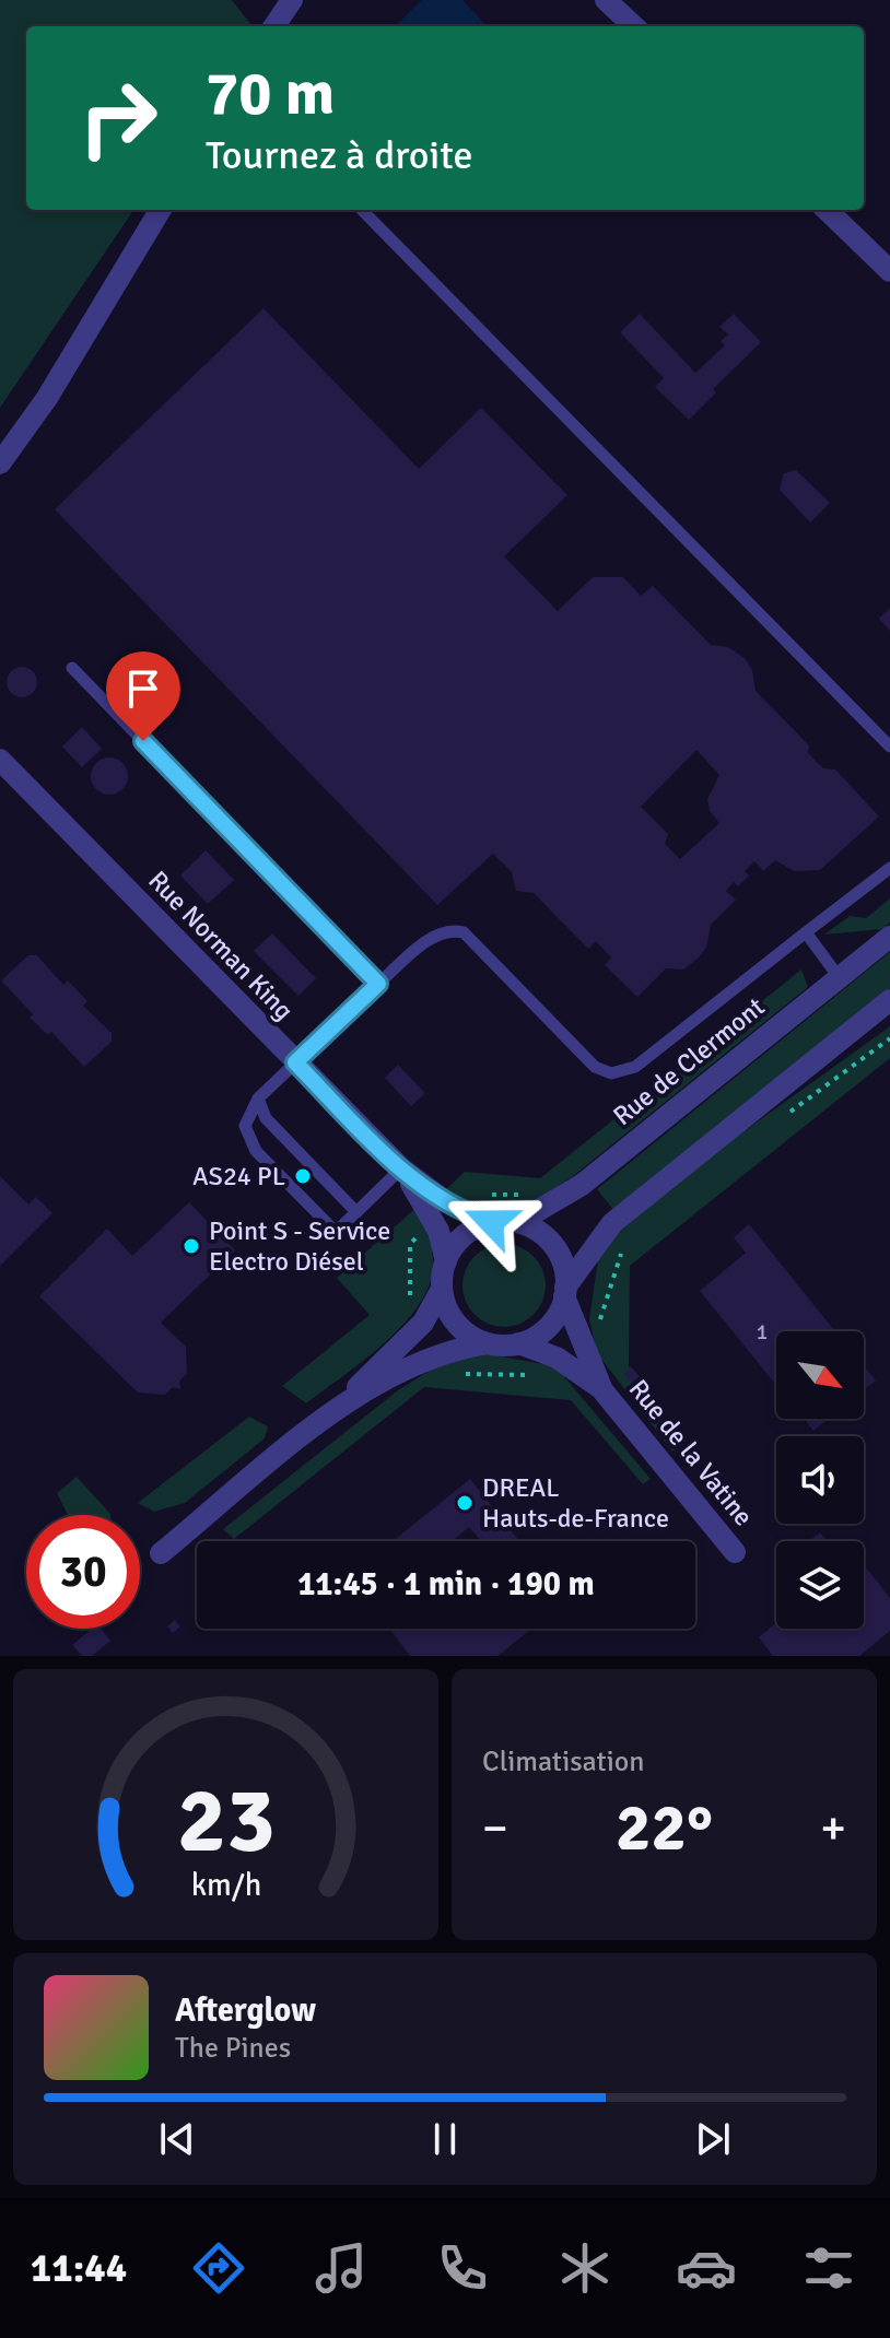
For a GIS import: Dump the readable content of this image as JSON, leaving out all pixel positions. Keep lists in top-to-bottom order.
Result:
{
  "streets": {
    "street": ["Rue Norman King", "Rue de Clermont", "Rue de la Vatine"]
  },
  "crossings": [
    ["Rue Norman King", "Rue de Clermont"],
    ["Rue Norman King", "Rue de la Vatine"],
    ["Rue de Clermont", "Rue de la Vatine"]
  ],
  "places": ["AS24 PL", "Point S - Service Electro Diésel", "DREAL Hauts-de-France"],
  "house_numbers": ["1"],
  "north": "bottom right",
  "page": {
    "turn": ["70 m", "Tournez à droite"],
    "limit": "30",
    "trip": "11:45 · 1 min · 190 m",
    "tile": "Climatisation",
    "heat": ["−", "22°", "+"],
    "song": ["Afterglow", "The Pines"],
    "tabs": "11:44",
    "gauge": ["23", "km/h"]
  }
}
